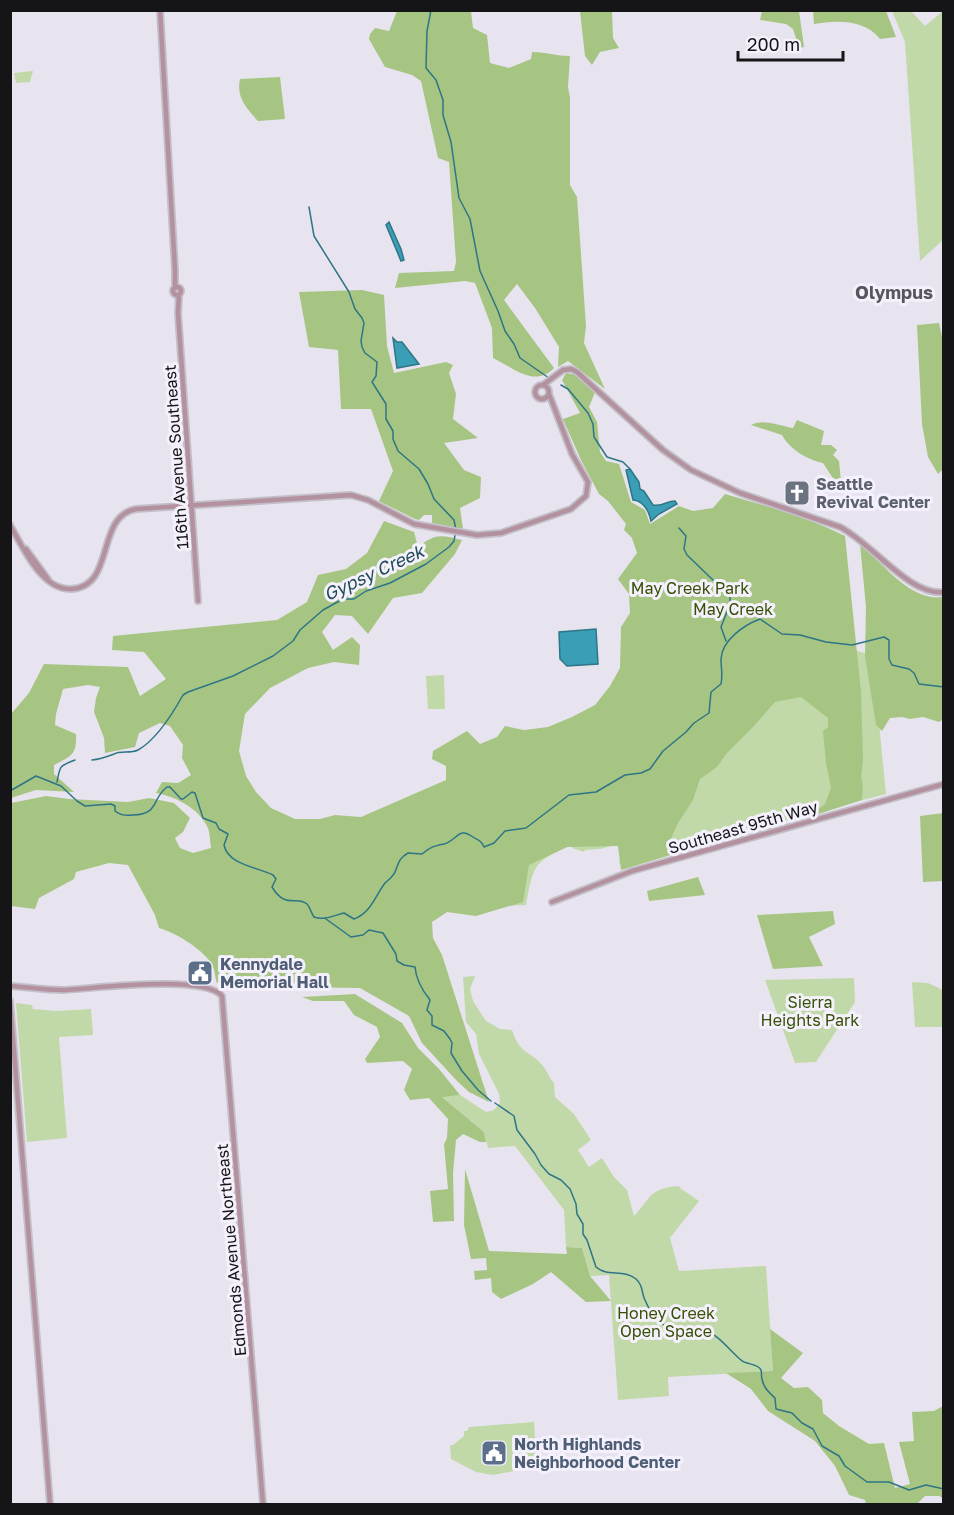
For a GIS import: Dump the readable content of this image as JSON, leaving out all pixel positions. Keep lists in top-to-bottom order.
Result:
{
  "streets": {
    "street": ["116th Avenue Southeast", "Southeast 95th Way", "Edmonds Avenue Northeast"]
  },
  "districts": ["Olympus"],
  "water": ["Gypsy Creek"],
  "parks": [
    "May Creek Park",
    "May Creek",
    "Sierra Heights Park",
    "Honey Creek Open Space"
  ],
  "places": {
    "church": ["Seattle Revival Center"],
    "public building": ["Kennydale Memorial Hall", "North Highlands Neighborhood Center"]
  },
  "scale_bar": "200 m"
}
